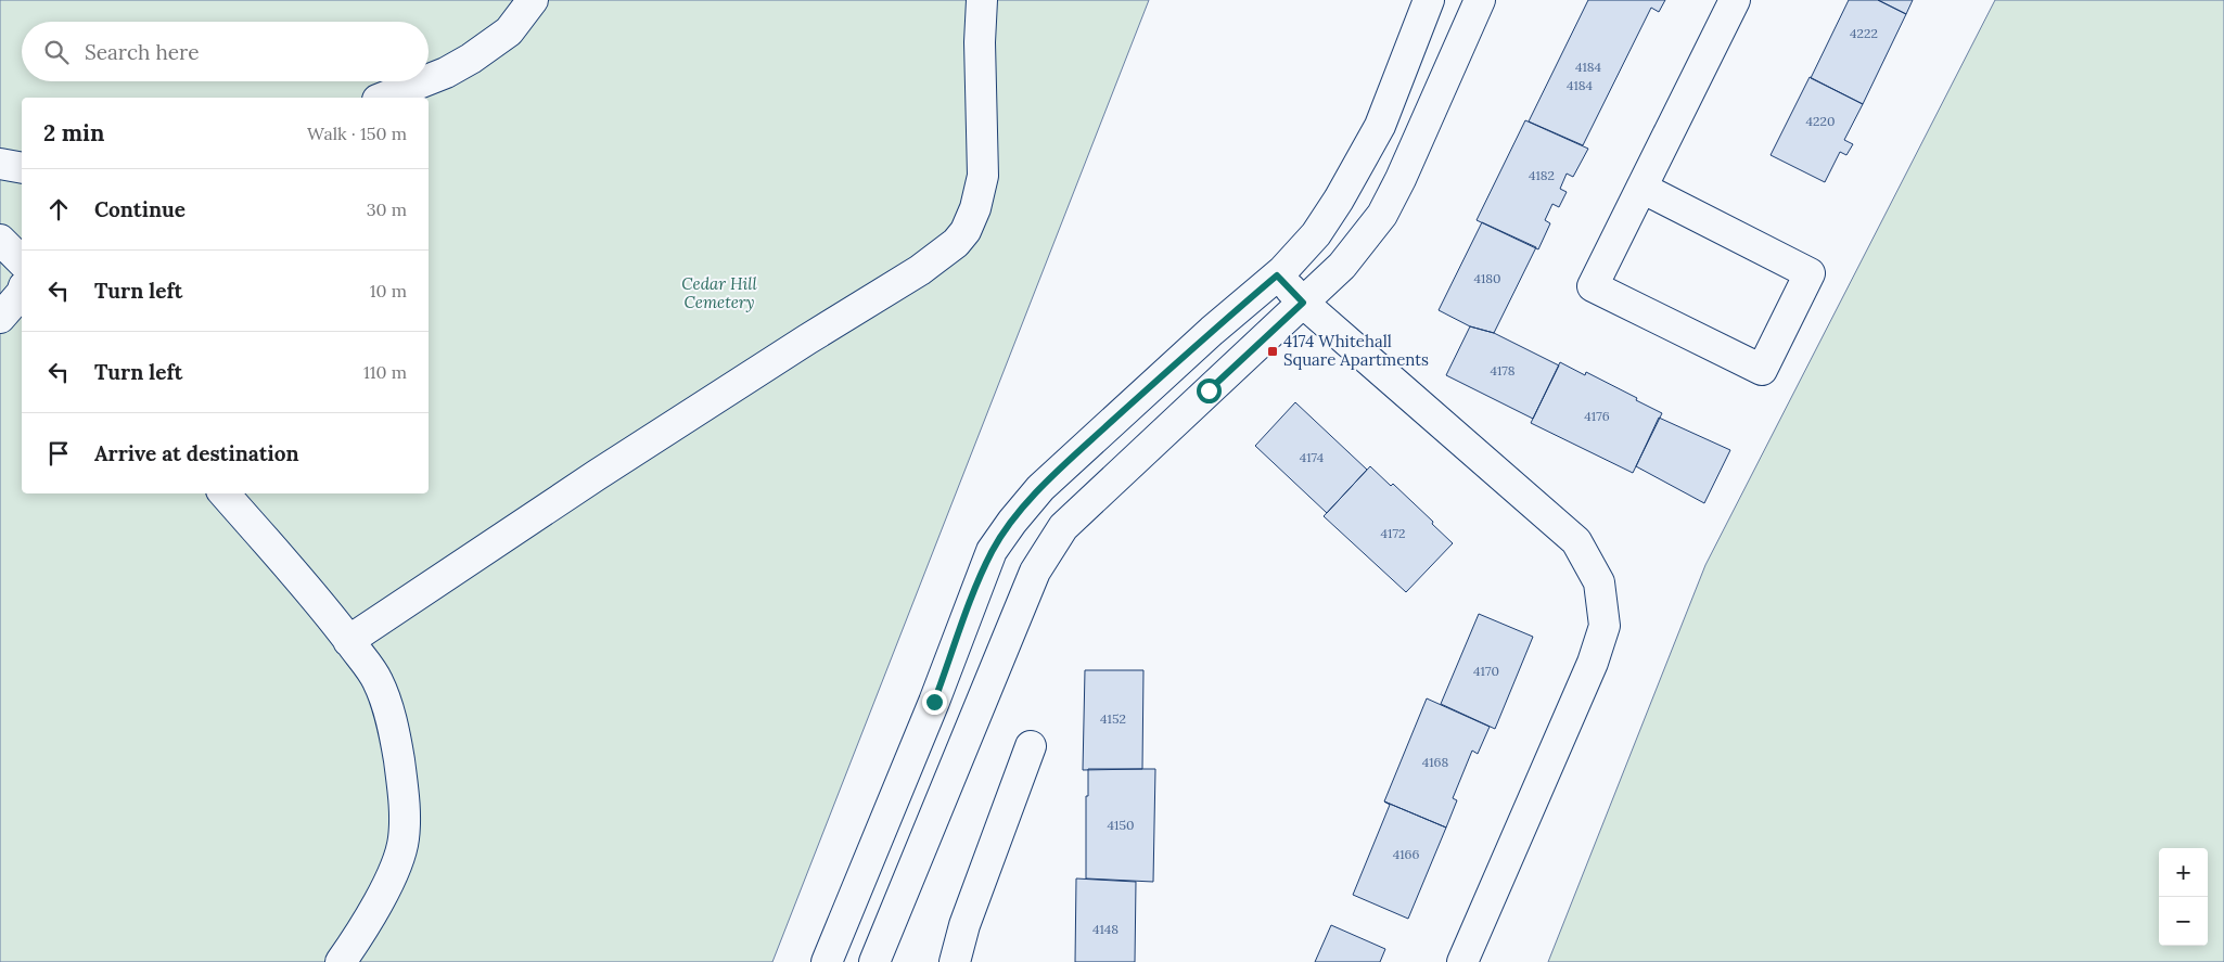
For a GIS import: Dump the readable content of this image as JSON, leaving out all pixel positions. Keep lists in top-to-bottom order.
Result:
{
  "parks": ["Cedar Hill Cemetery"],
  "places": {
    "transit": ["4174 Whitehall Square Apartments"]
  },
  "house_numbers": [
    "4222",
    "4184",
    "4184",
    "4220",
    "4182",
    "4180",
    "4178",
    "4176",
    "4174",
    "4172",
    "4170",
    "4152",
    "4168",
    "4150",
    "4166",
    "4148"
  ],
  "page": {
    "search": "Search here",
    "heading": ["2 min", "Walk · 150 m"],
    "list": [
      ["Continue", "30 m"],
      ["Turn left", "10 m"],
      ["Turn left", "110 m"],
      "Arrive at destination"
    ],
    "map_buttons": ["+", "−"]
  }
}
